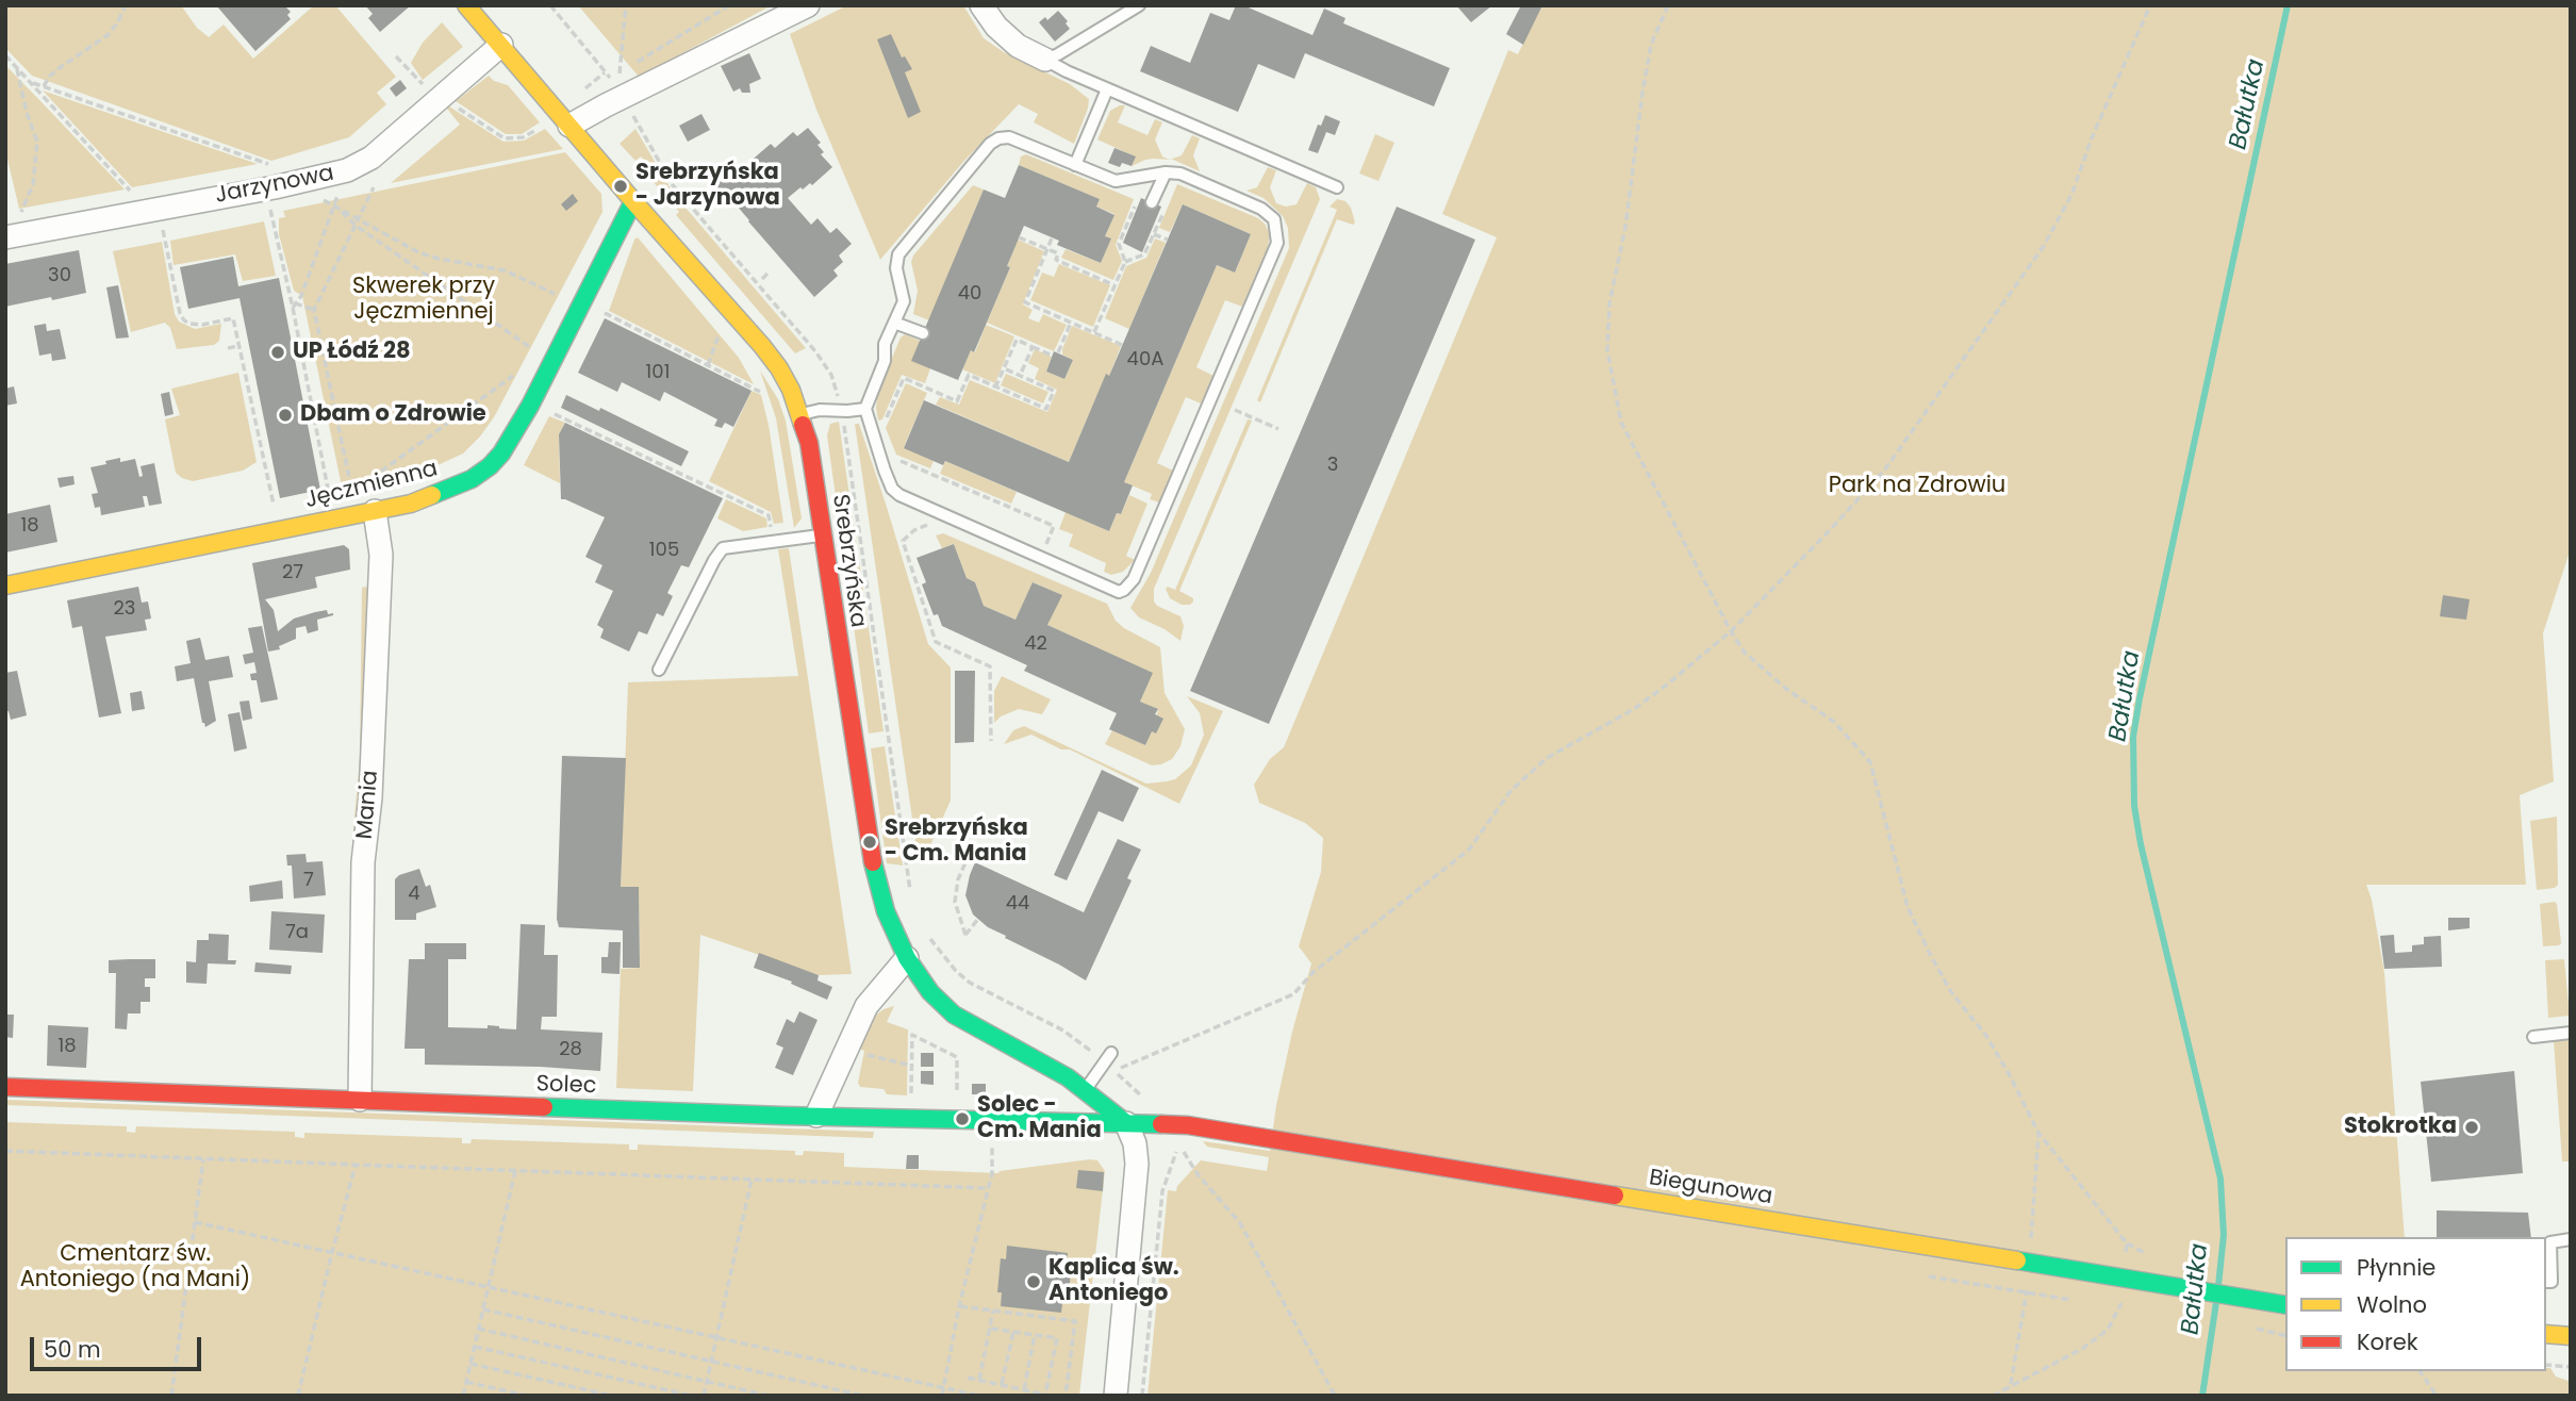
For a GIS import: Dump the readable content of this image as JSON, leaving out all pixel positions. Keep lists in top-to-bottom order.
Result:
{
  "streets": {
    "main road": [
      "Jęczmienna",
      "Srebrzyńska",
      "Solec",
      "Biegunowa"
    ],
    "street": ["Jarzynowa", "Mania"]
  },
  "crossings": [
    ["Jarzynowa", "Srebrzyńska"],
    ["Jęczmienna", "Srebrzyńska"],
    ["Jęczmienna", "Mania"],
    ["Srebrzyńska", "Solec"],
    ["Srebrzyńska", "Biegunowa"],
    ["Mania", "Solec"],
    ["Solec", "Biegunowa"]
  ],
  "water": ["Bałutka"],
  "parks": ["Skwerek przy Jęczmiennej", "Park na Zdrowiu", "Cmentarz św. Antoniego (na Mani)"],
  "places": [
    "Srebrzyńska - Jarzynowa",
    "UP Łódź 28",
    "Dbam o Zdrowie",
    "Srebrzyńska - Cm. Mania",
    "Solec - Cm. Mania",
    "Stokrotka",
    "Kaplica św. Antoniego"
  ],
  "house_numbers": [
    "30",
    "40",
    "40A",
    "101",
    "3",
    "18",
    "105",
    "27",
    "23",
    "42",
    "7",
    "4",
    "44",
    "7a",
    "18",
    "28"
  ],
  "legend": ["Płynnie", "Wolno", "Korek"],
  "scale_bar": "50 m"
}
